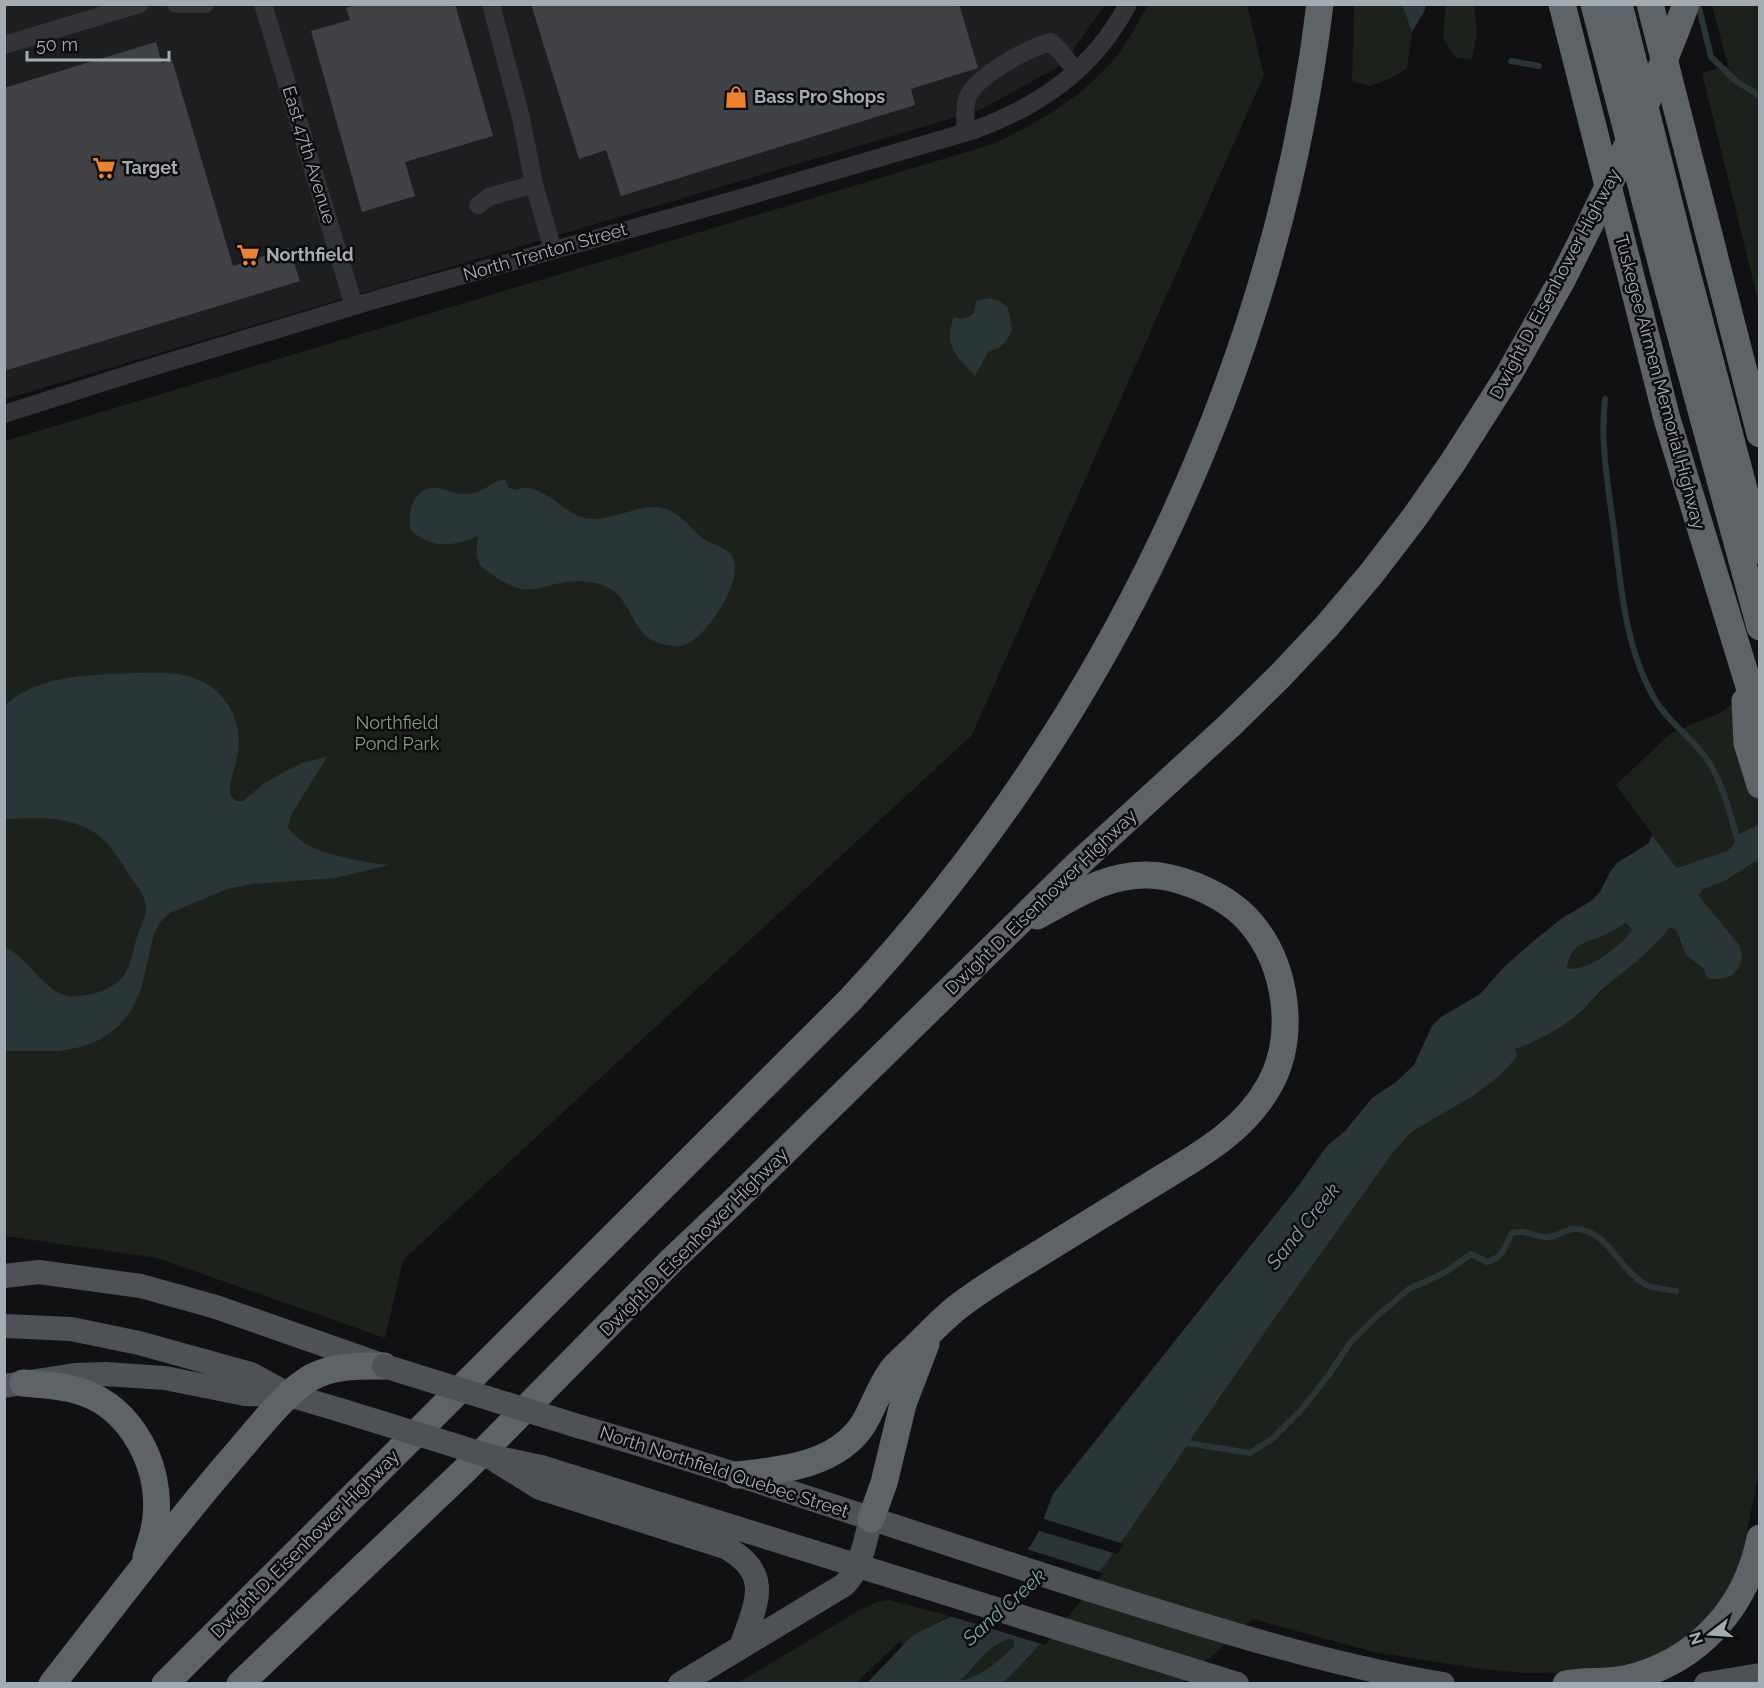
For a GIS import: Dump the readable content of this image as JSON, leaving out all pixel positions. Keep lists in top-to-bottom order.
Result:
{
  "streets": {
    "highway": ["Dwight D. Eisenhower Highway", "Tuskegee Airmen Memorial Highway"],
    "main road": ["North Northfield Quebec Street"],
    "street": ["East 47th Avenue", "North Trenton Street"]
  },
  "crossings": [
    ["East 47th Avenue", "North Trenton Street"]
  ],
  "water": ["Sand Creek"],
  "parks": ["Northfield Pond Park"],
  "places": {
    "shop": ["Bass Pro Shops"],
    "supermarket": ["Target", "Northfield"]
  },
  "scale_bar": "50 m",
  "north": "left"
}
